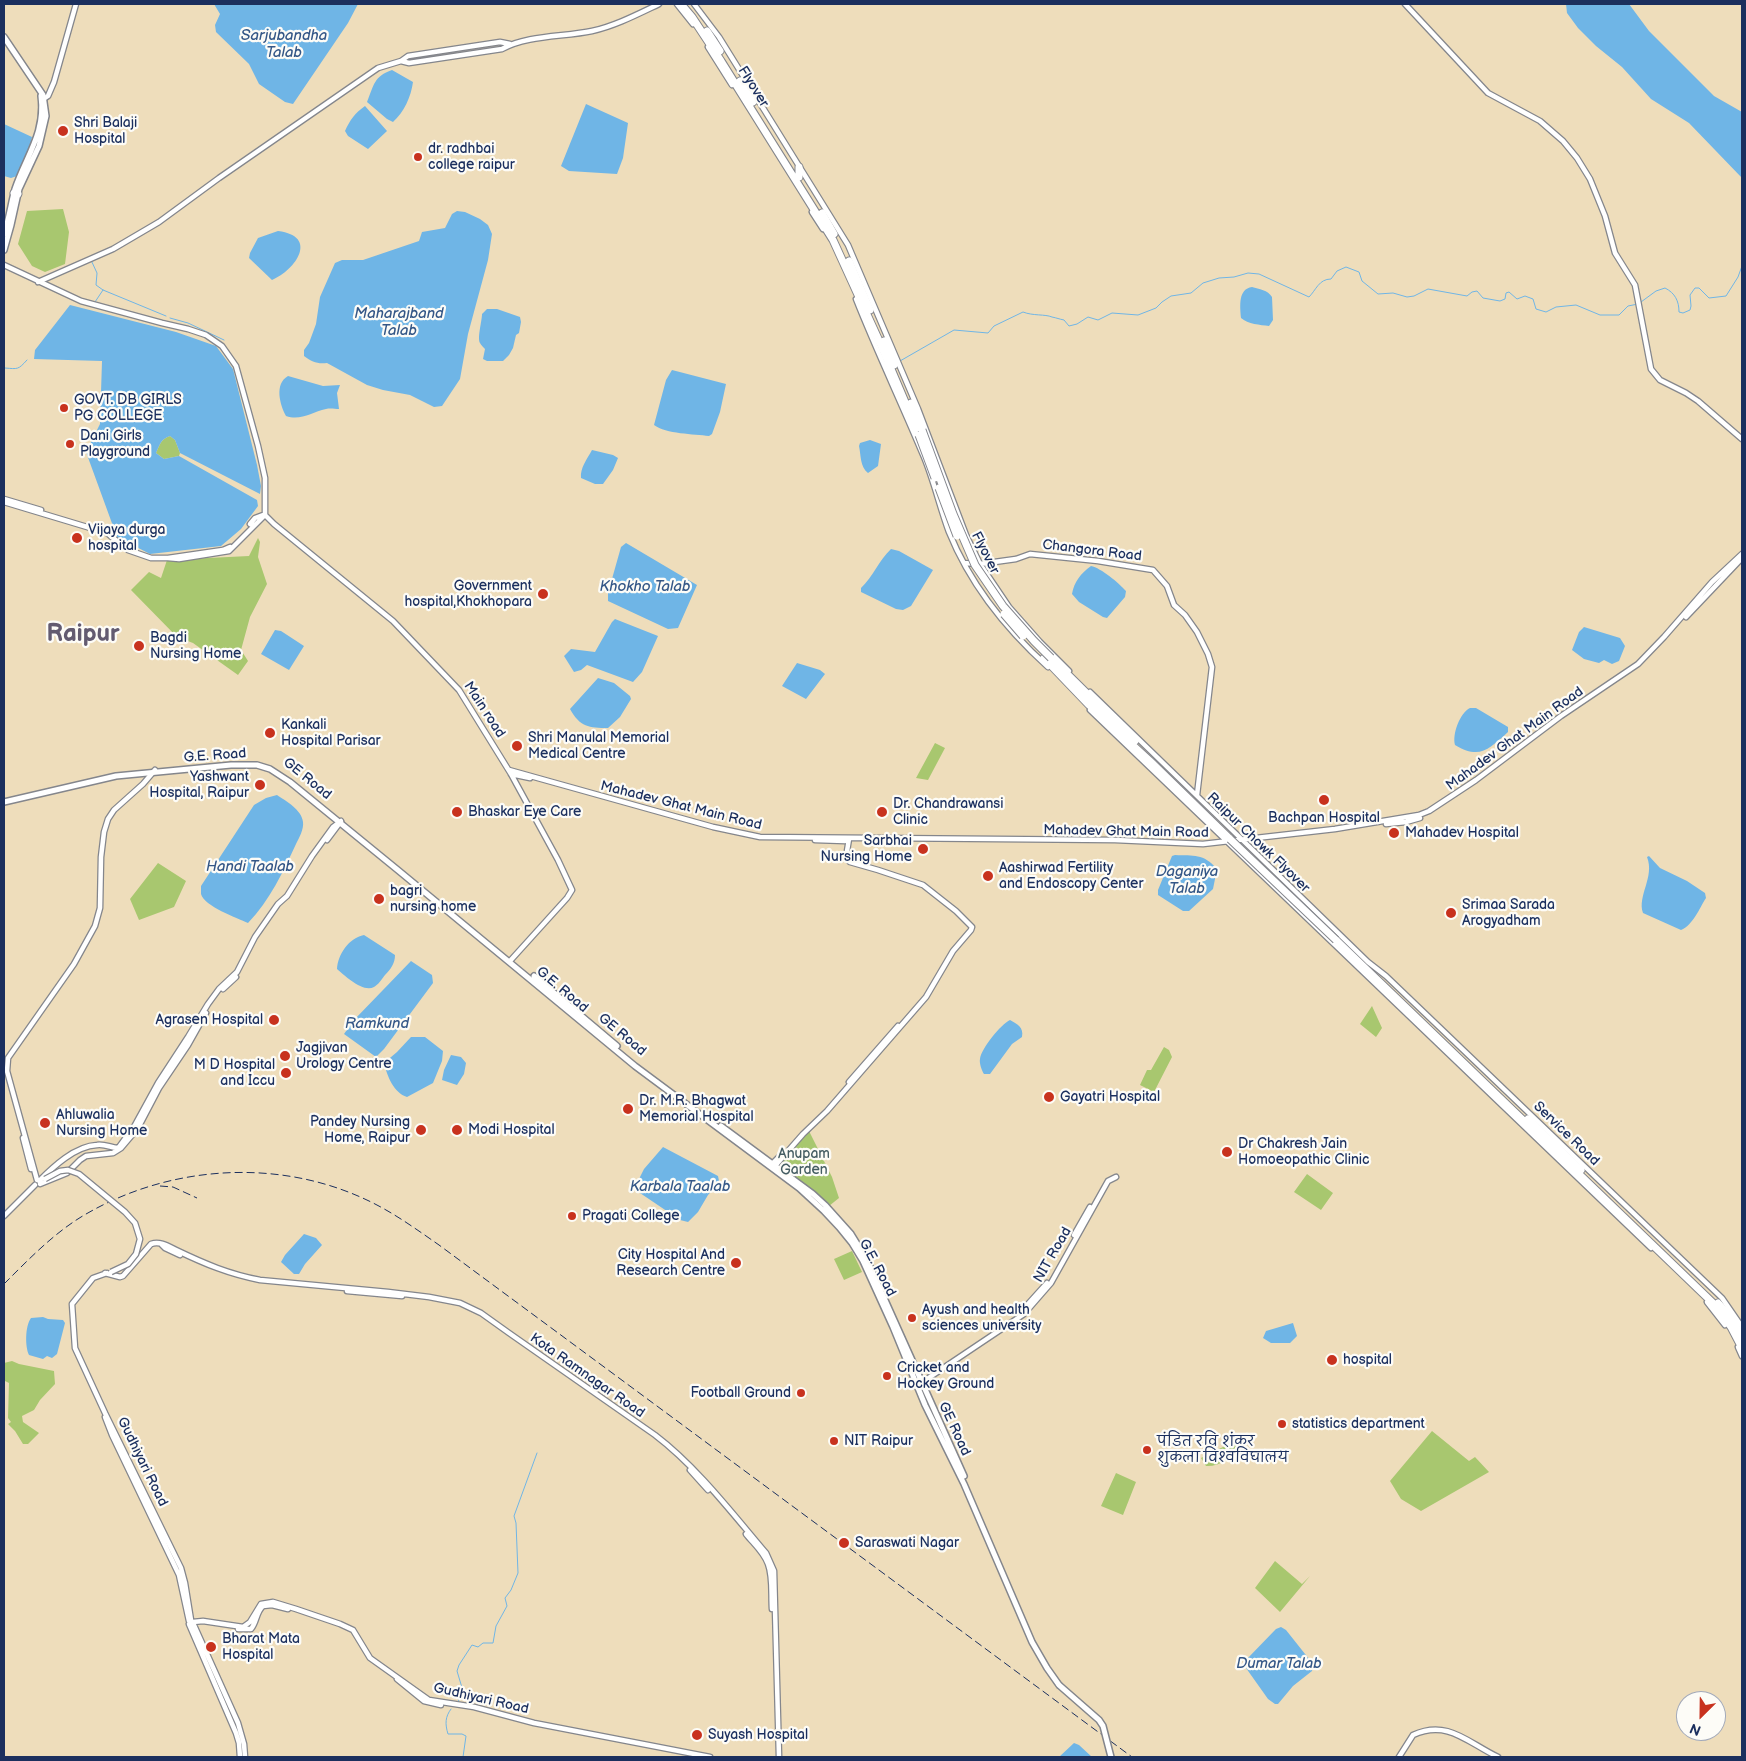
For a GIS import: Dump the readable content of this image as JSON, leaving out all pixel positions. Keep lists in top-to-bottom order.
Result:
{
  "streets": {
    "highway": ["Flyover", "Raipur Chowk Flyover"],
    "main road": ["G.E. Road", "GE Road"],
    "street": [
      "Changora Road",
      "Main road",
      "Mahadev Ghat Main Road",
      "Service Road",
      "NIT Road",
      "Gudhiyari Road"
    ]
  },
  "crossings": [
    ["Flyover", "Raipur Chowk Flyover"],
    ["Flyover", "Service Road"],
    ["Changora Road", "Service Road"],
    ["Main road", "Mahadev Ghat Main Road"],
    ["Main road", "GE Road"],
    ["Mahadev Ghat Main Road", "Service Road"],
    ["G.E. Road", "GE Road"],
    ["G.E. Road", "NIT Road"],
    ["Raipur Chowk Flyover", "Service Road"]
  ],
  "districts": ["Raipur"],
  "water": [
    "Sarjubandha Talab",
    "Maharajband Talab",
    "Khokho Talab",
    "Handi Taalab",
    "Daganiya Talab",
    "Ramkund",
    "Karbala Taalab",
    "Dumar Talab"
  ],
  "parks": ["Anupam Garden"],
  "places": [
    "Shri Balaji Hospital",
    "dr. radhbai college raipur",
    "GOVT. DB GIRLS PG COLLEGE",
    "Dani Girls Playground",
    "Vijaya durga hospital",
    "Government hospital,Khokhopara",
    "Bagdi Nursing Home",
    "Kankali Hospital Parisar",
    "Shri Manulal Memorial Medical Centre",
    "Yashwant Hospital, Raipur",
    "Bachpan Hospital",
    "Bhaskar Eye Care",
    "Dr. Chandrawansi Clinic",
    "Mahadev Hospital",
    "Sarbhai Nursing Home",
    "Aashirwad Fertility and Endoscopy Center",
    "bagri nursing home",
    "Srimaa Sarada Arogyadham",
    "Agrasen Hospital",
    "Jagjivan Urology Centre",
    "M D Hospital and Iccu",
    "Gayatri Hospital",
    "Dr. M.R. Bhagwat Memorial Hospital",
    "Ahluwalia Nursing Home",
    "Pandey Nursing Home, Raipur",
    "Modi Hospital",
    "Dr Chakresh Jain Homoeopathic Clinic",
    "Pragati College",
    "City Hospital And Research Centre",
    "Ayush and health sciences university",
    "hospital",
    "Cricket and Hockey Ground",
    "Football Ground",
    "statistics department",
    "NIT Raipur",
    "पंडित रवि शंकर शुकला विश्वविघालय",
    "Saraswati Nagar",
    "Bharat Mata Hospital",
    "Suyash Hospital"
  ],
  "north": "bottom left"
}
